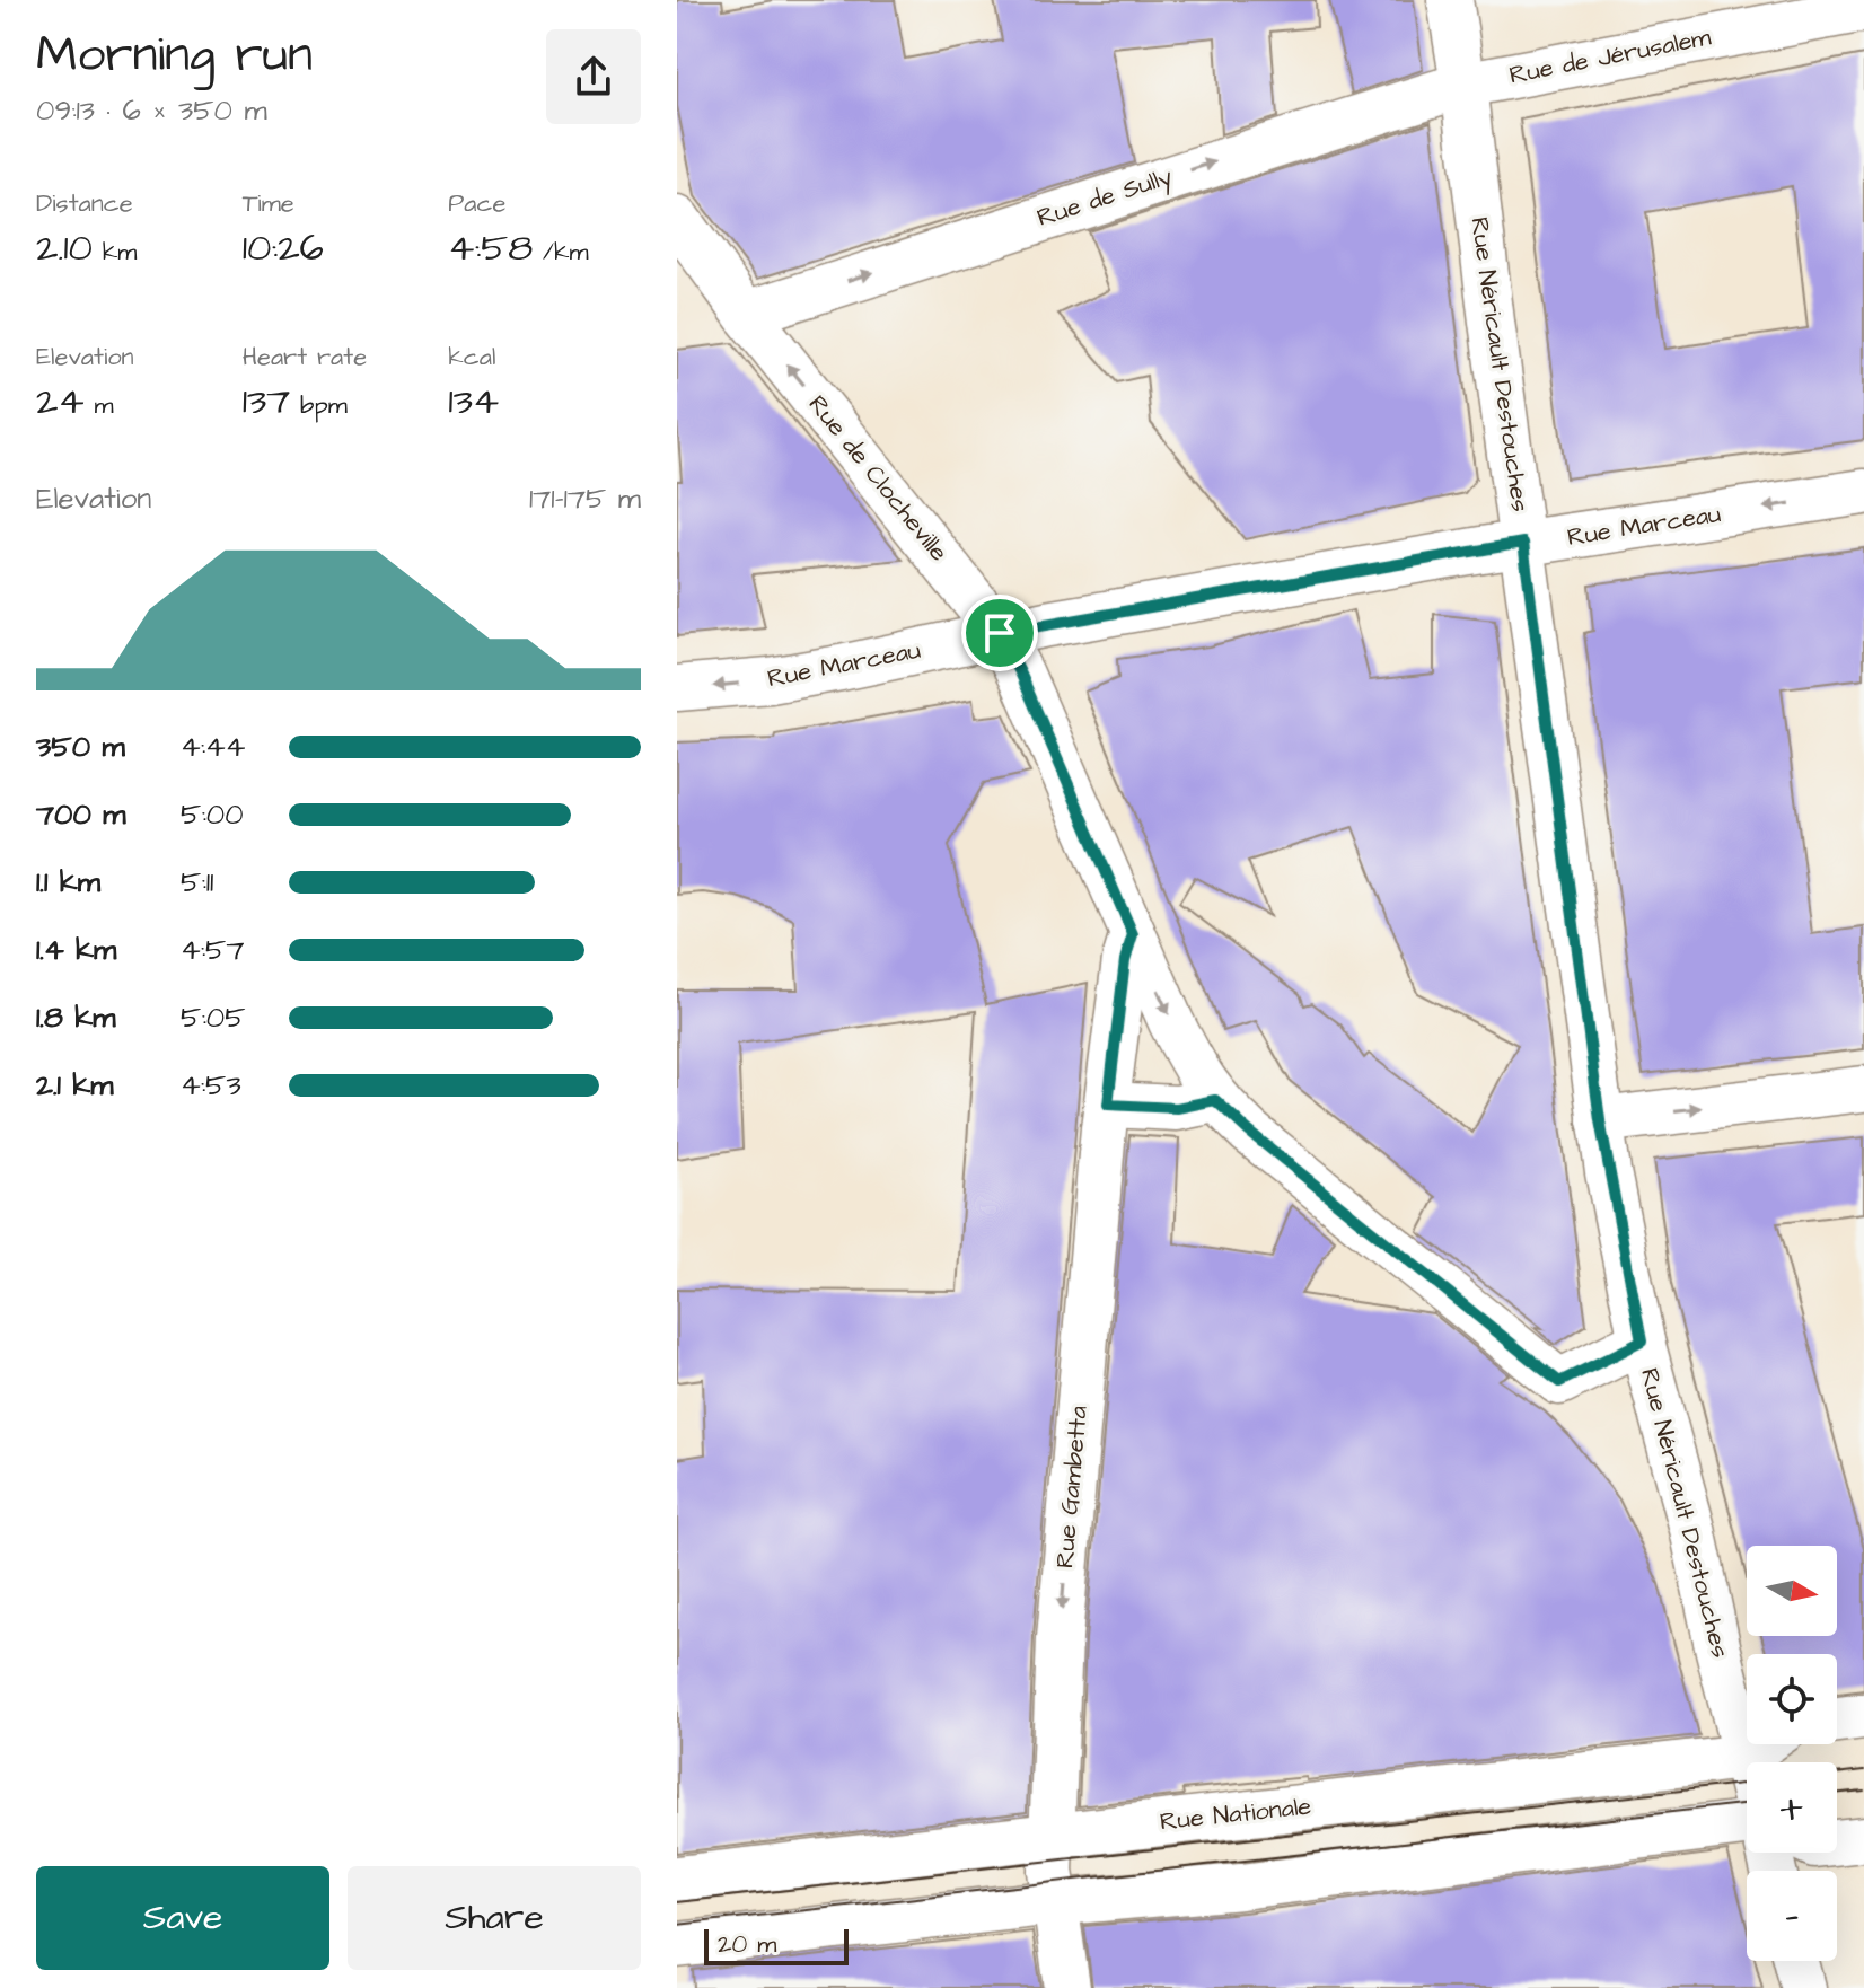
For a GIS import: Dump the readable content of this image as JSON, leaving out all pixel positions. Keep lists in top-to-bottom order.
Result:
{
  "streets": {
    "street": [
      "Rue de Jérusalem",
      "Rue de Sully",
      "Rue Néricault Destouches",
      "Rue de Clocheville",
      "Rue Marceau",
      "Rue Gambetta",
      "Rue Nationale"
    ]
  },
  "crossings": [
    ["Rue de Jérusalem", "Rue de Sully"],
    ["Rue de Jérusalem", "Rue Néricault Destouches"],
    ["Rue de Sully", "Rue Néricault Destouches"],
    ["Rue de Sully", "Rue de Clocheville"],
    ["Rue Néricault Destouches", "Rue de Clocheville"],
    ["Rue Néricault Destouches", "Rue Marceau"],
    ["Rue de Clocheville", "Rue Marceau"],
    ["Rue de Clocheville", "Rue Gambetta"],
    ["Rue Gambetta", "Rue Nationale"]
  ],
  "one_way": ["Rue de Sully", "Rue Marceau", "Rue Gambetta"],
  "scale_bar": "20 m",
  "north": "right",
  "page": {
    "heading": ["Morning run", "09:13 · 6 × 350 m"],
    "stats": [
      ["Distance", "2.10 km"],
      ["Time", "10:26"],
      ["Pace", "4:58 /km"],
      ["Elevation", "24 m"],
      ["Heart rate", "137 bpm"],
      ["kcal", "134"]
    ],
    "chart": ["Elevation", "171–175 m"],
    "list": [
      {
        "name": "350 m",
        "note": "4:44"
      },
      {
        "name": "700 m",
        "note": "5:00"
      },
      {
        "name": "1.1 km",
        "note": "5:11"
      },
      {
        "name": "1.4 km",
        "note": "4:57"
      },
      {
        "name": "1.8 km",
        "note": "5:05"
      },
      {
        "name": "2.1 km",
        "note": "4:53"
      }
    ],
    "map_buttons": ["+", "−"],
    "buttons": ["Save", "Share"],
    "scale": "20 m"
  }
}
